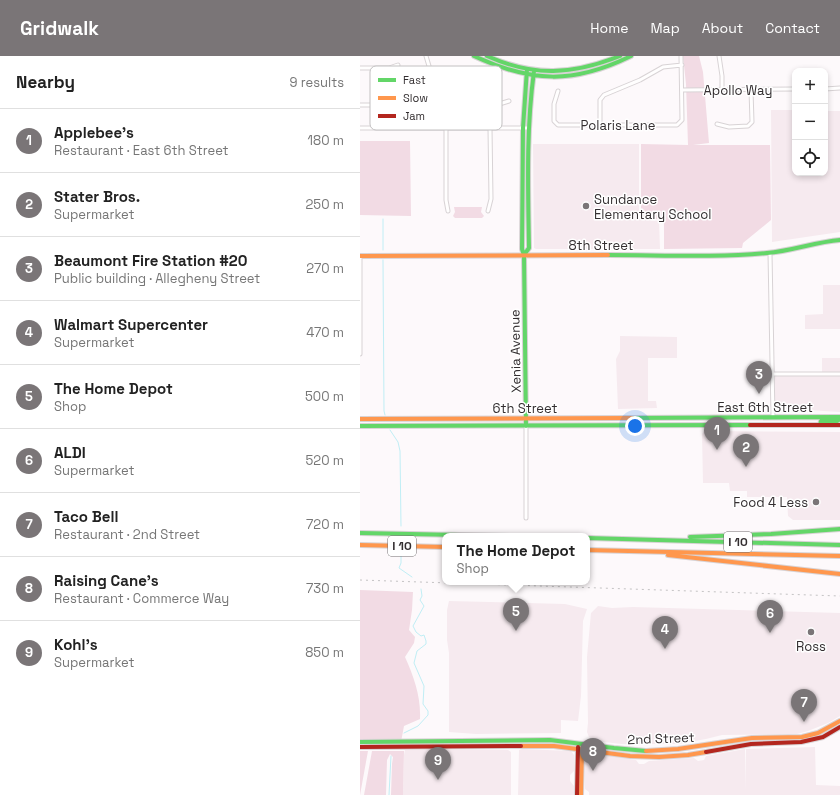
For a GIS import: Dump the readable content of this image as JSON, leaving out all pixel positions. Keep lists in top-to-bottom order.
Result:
{
  "streets": {
    "main road": [
      "8th Street",
      "Xenia Avenue",
      "East 6th Street",
      "6th Street",
      "I 10",
      "2nd Street"
    ],
    "street": ["Apollo Way", "Polaris Lane"]
  },
  "crossings": [
    ["Apollo Way", "Polaris Lane"],
    ["8th Street", "Xenia Avenue"],
    ["Xenia Avenue", "6th Street"],
    ["East 6th Street", "6th Street"]
  ],
  "places": ["Sundance Elementary School", "Food 4 Less", "Ross"],
  "legend": ["Fast", "Slow", "Jam"],
  "page": {
    "header": "Gridwalk",
    "nav": [
      "Home",
      "Map",
      "About",
      "Contact"
    ],
    "heading": ["Nearby", "9 results"],
    "map_buttons": ["+", "−"],
    "list": [
      {
        "mark": "1",
        "name": "Applebee's",
        "note": "Restaurant · East 6th Street",
        "value": "180 m"
      },
      {
        "mark": "2",
        "name": "Stater Bros.",
        "note": "Supermarket",
        "value": "250 m"
      },
      {
        "mark": "3",
        "name": "Beaumont Fire Station #20",
        "note": "Public building · Allegheny Street",
        "value": "270 m"
      },
      {
        "mark": "4",
        "name": "Walmart Supercenter",
        "note": "Supermarket",
        "value": "470 m"
      },
      {
        "mark": "5",
        "name": "The Home Depot",
        "note": "Shop",
        "value": "500 m"
      },
      {
        "mark": "6",
        "name": "ALDI",
        "note": "Supermarket",
        "value": "520 m"
      },
      {
        "mark": "7",
        "name": "Taco Bell",
        "note": "Restaurant · 2nd Street",
        "value": "720 m"
      },
      {
        "mark": "8",
        "name": "Raising Cane's",
        "note": "Restaurant · Commerce Way",
        "value": "730 m"
      },
      {
        "mark": "9",
        "name": "Kohl's",
        "note": "Supermarket",
        "value": "850 m"
      }
    ],
    "pins": [
      "3",
      "1",
      "2",
      "5",
      "6",
      "4",
      "7",
      "8",
      "9"
    ],
    "popup": ["The Home Depot", "Shop"]
  }
}
